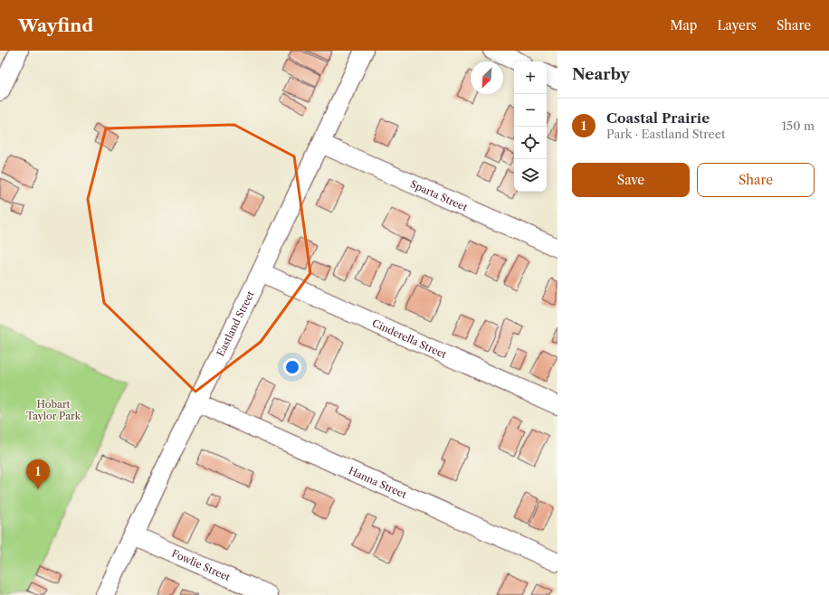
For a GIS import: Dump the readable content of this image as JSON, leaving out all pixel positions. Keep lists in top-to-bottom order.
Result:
{
  "streets": {
    "street": [
      "Sparta Street",
      "Eastland Street",
      "Cinderella Street",
      "Hanna Street",
      "Fowlie Street"
    ]
  },
  "crossings": [
    ["Sparta Street", "Eastland Street"],
    ["Eastland Street", "Cinderella Street"],
    ["Eastland Street", "Hanna Street"],
    ["Eastland Street", "Fowlie Street"]
  ],
  "parks": ["Hobart Taylor Park"],
  "north": "bottom left",
  "page": {
    "header": "Wayfind",
    "nav": ["Map", "Layers", "Share"],
    "heading": "Nearby",
    "map_buttons": ["+", "−"],
    "list": [
      {
        "mark": "1",
        "name": "Coastal Prairie",
        "note": "Park · Eastland Street",
        "value": "150 m"
      }
    ],
    "buttons": ["Save", "Share"],
    "pins": "1"
  }
}
